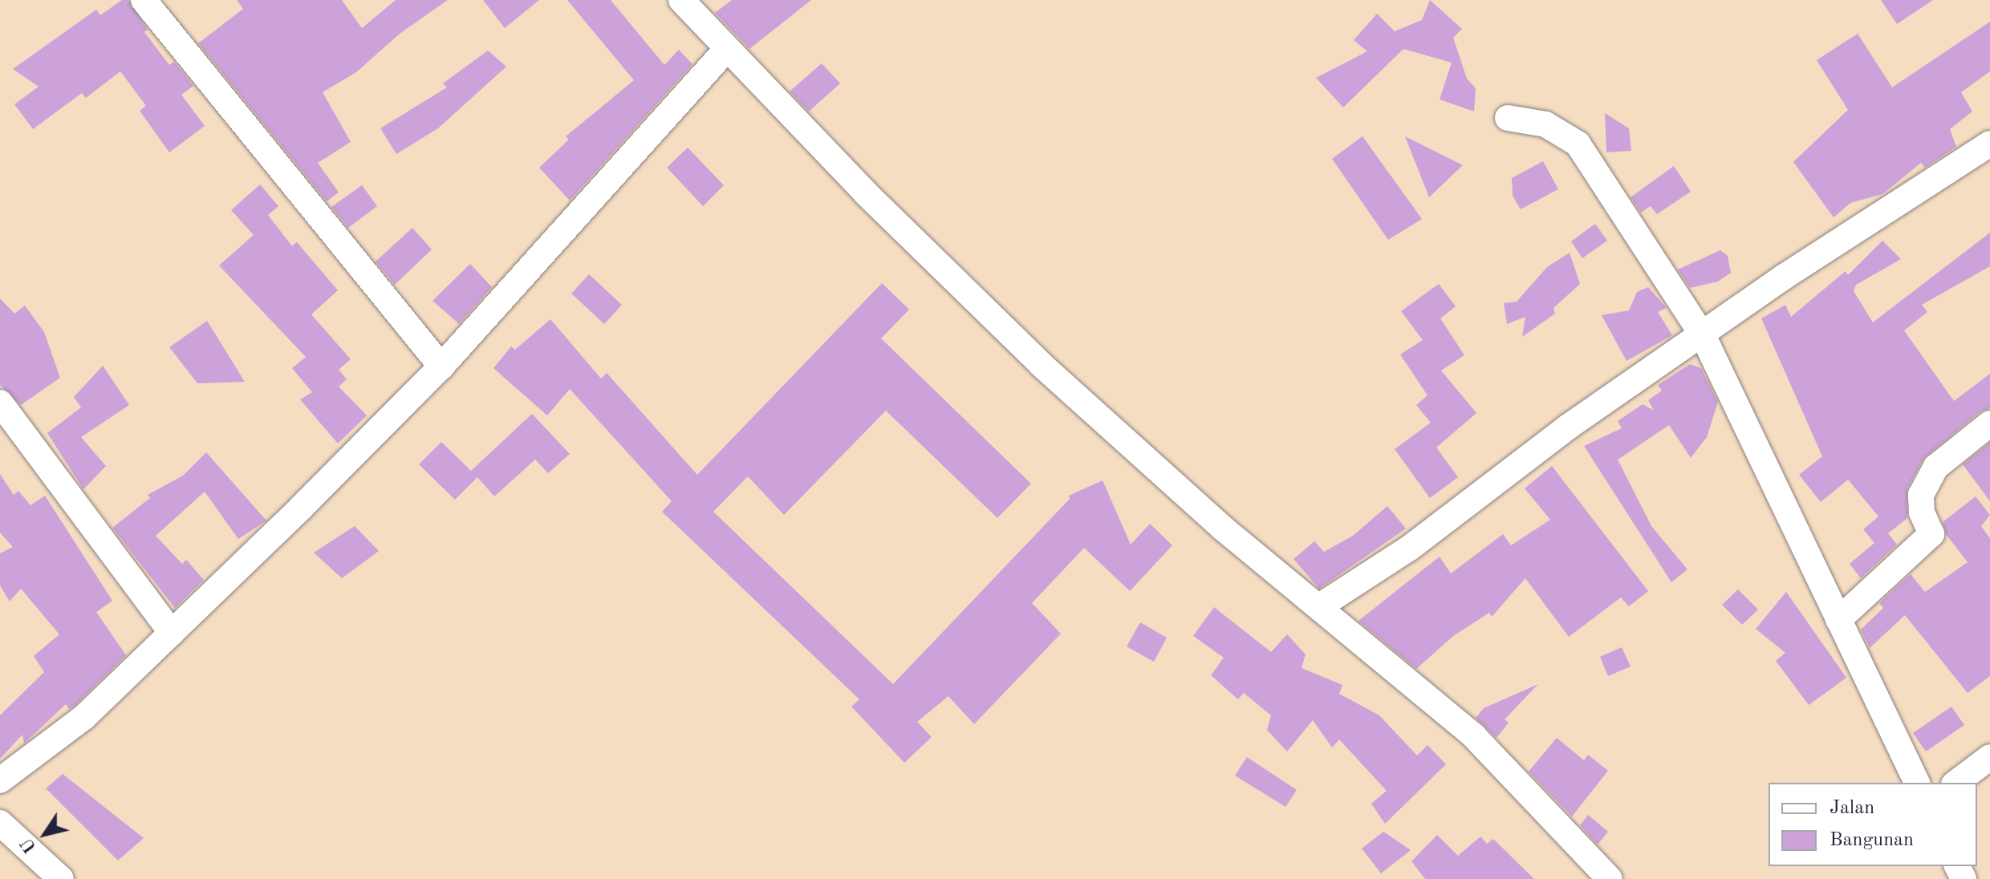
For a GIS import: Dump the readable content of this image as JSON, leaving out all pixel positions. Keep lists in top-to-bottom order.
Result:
{
  "legend": ["Jalan", "Bangunan"],
  "north": "bottom left"
}
